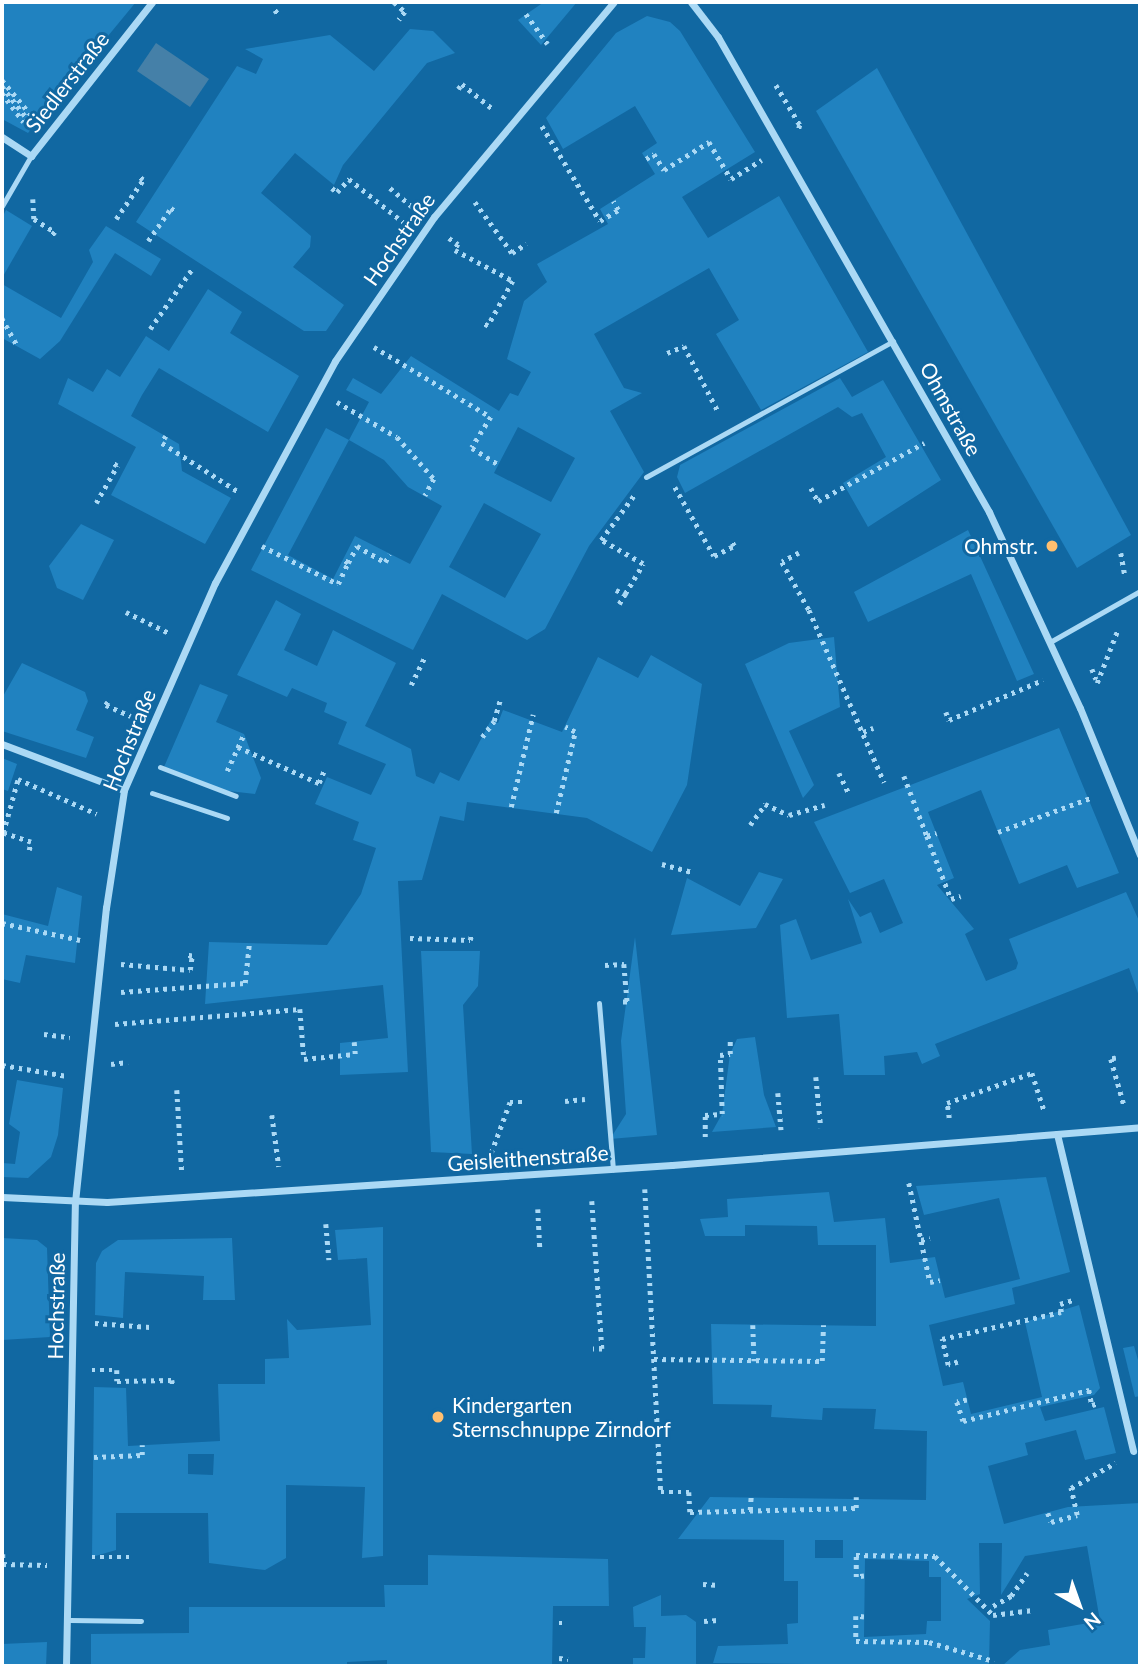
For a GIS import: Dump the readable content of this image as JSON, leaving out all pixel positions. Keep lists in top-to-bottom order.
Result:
{
  "streets": {
    "street": [
      "Siedlerstraße",
      "Hochstraße",
      "Ohmstraße",
      "Geisleithenstraße"
    ]
  },
  "crossings": [
    ["Hochstraße", "Geisleithenstraße"]
  ],
  "places": ["Ohmstr.", "Kindergarten Sternschnuppe Zirndorf"],
  "north": "bottom right"
}
